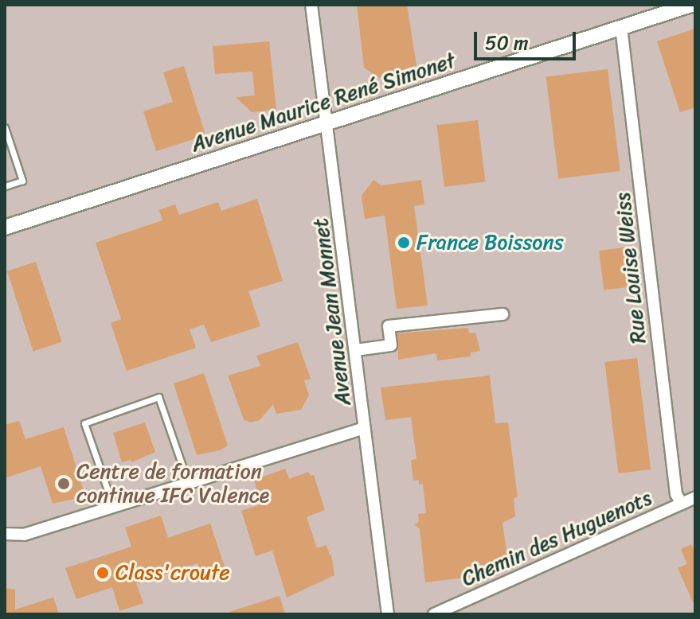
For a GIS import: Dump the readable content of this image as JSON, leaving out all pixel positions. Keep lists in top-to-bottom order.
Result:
{
  "streets": {
    "street": [
      "Avenue Maurice René Simonet",
      "Rue Louise Weiss",
      "Avenue Jean Monnet",
      "Chemin des Huguenots"
    ]
  },
  "crossings": [
    ["Avenue Maurice René Simonet", "Rue Louise Weiss"],
    ["Avenue Maurice René Simonet", "Avenue Jean Monnet"],
    ["Rue Louise Weiss", "Chemin des Huguenots"]
  ],
  "places": ["France Boissons", "Centre de formation continue IFC Valence", "Class'croute"],
  "scale_bar": "50 m"
}
